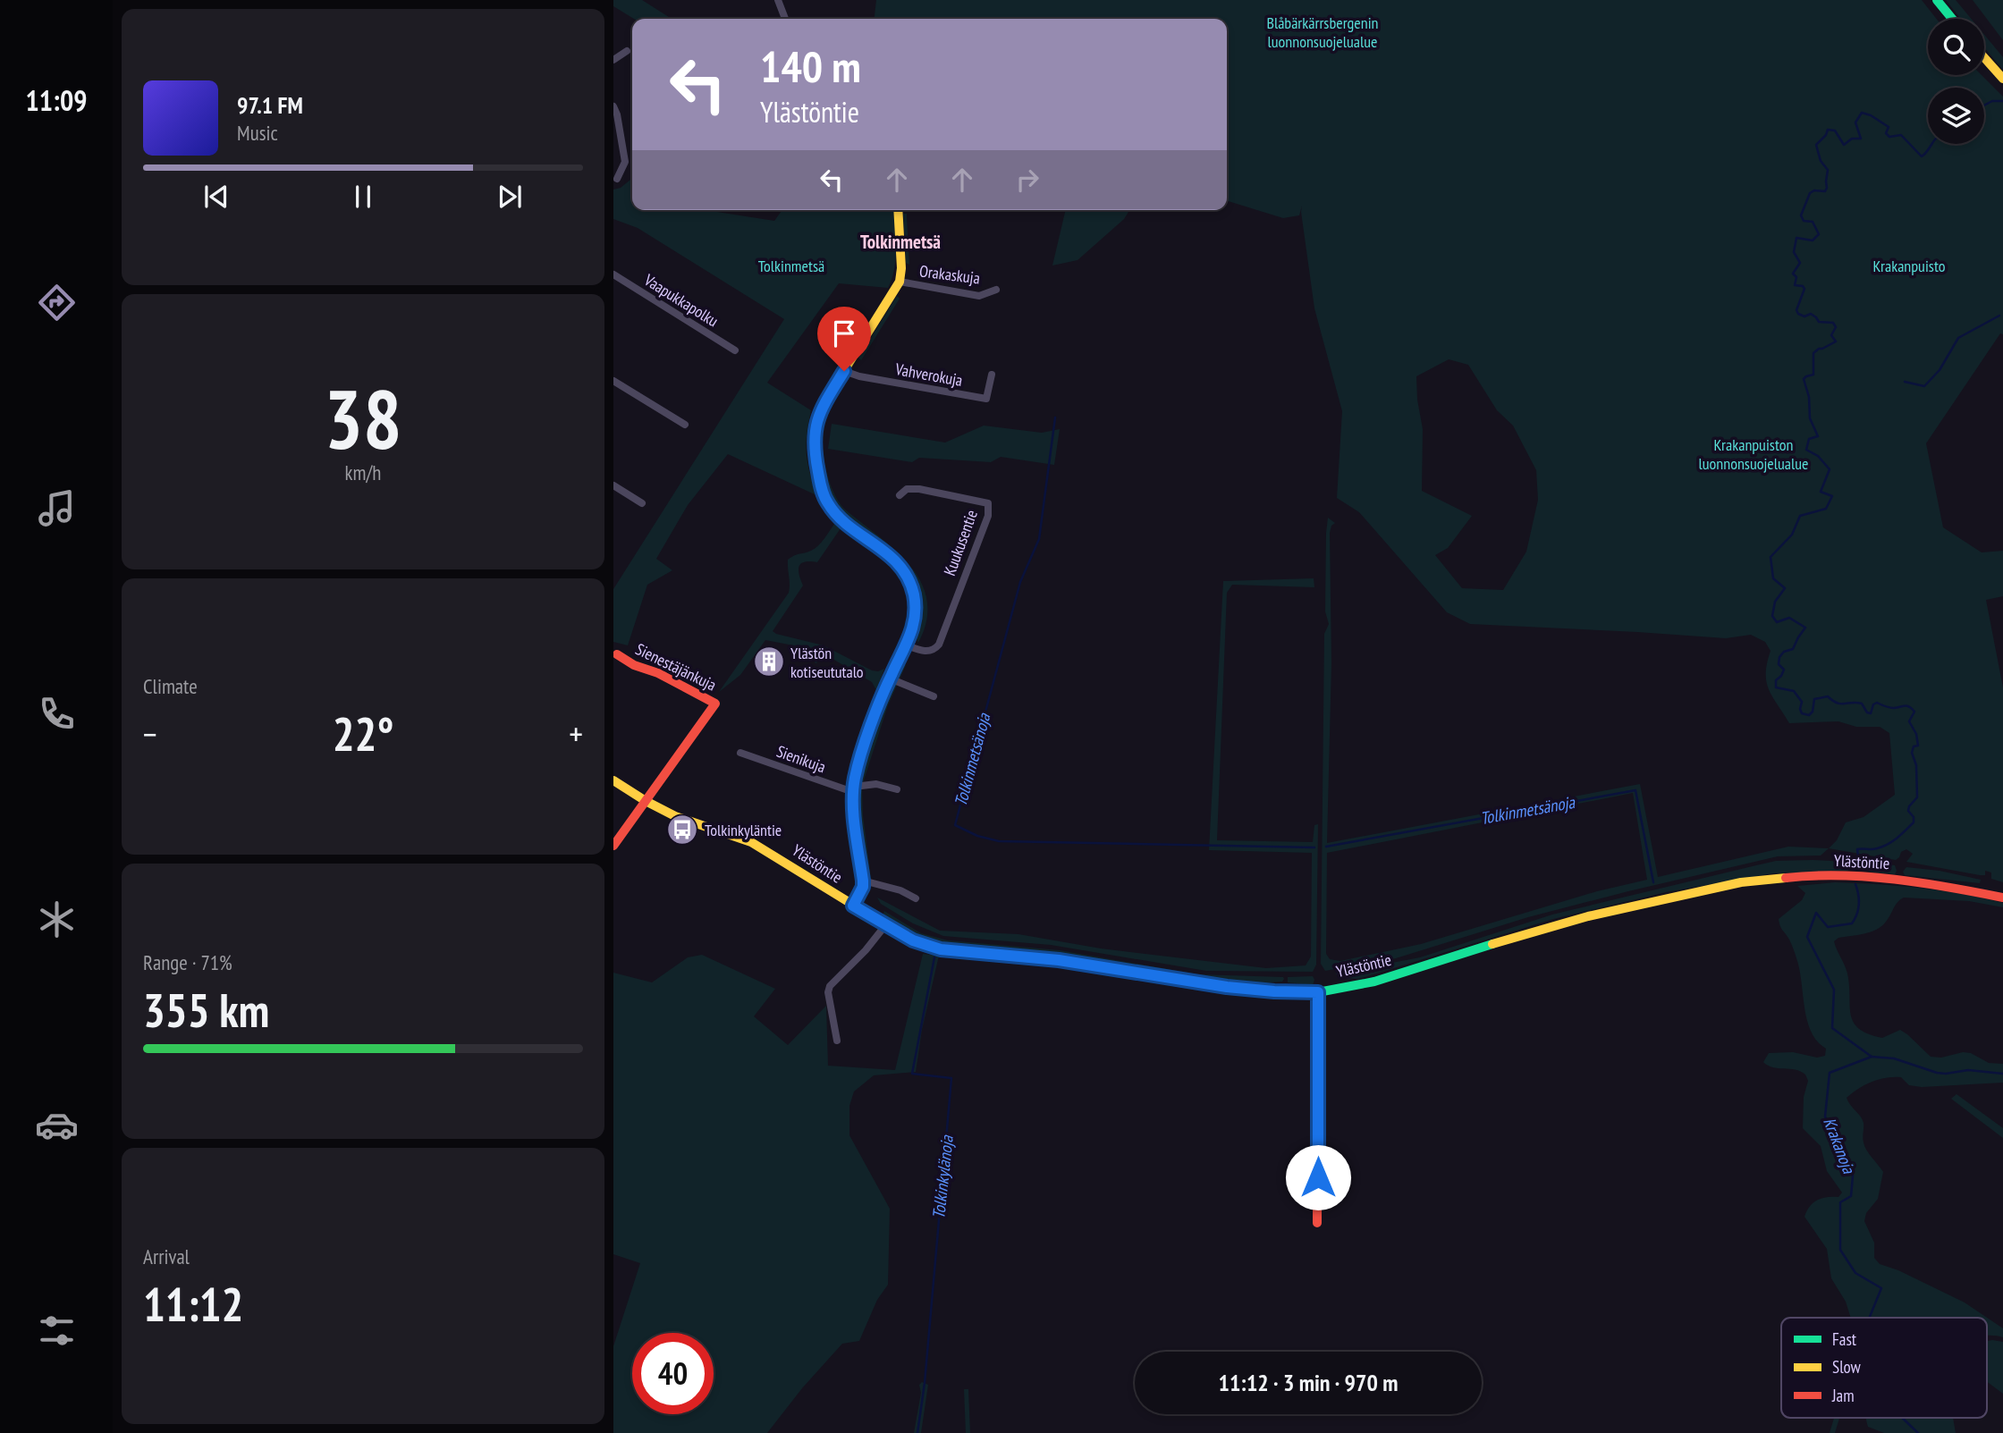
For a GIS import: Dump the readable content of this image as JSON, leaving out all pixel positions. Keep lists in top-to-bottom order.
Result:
{
  "streets": {
    "main road": ["Sienestäjänkuja", "Ylästöntie"],
    "street": [
      "Orakaskuja",
      "Vaapukkapolku",
      "Vahverokuja",
      "Kuukusentie",
      "Sienikuja"
    ]
  },
  "crossings": [
    ["Sienestäjänkuja", "Ylästöntie"]
  ],
  "districts": ["Tolkinmetsä"],
  "water": ["Tolkinmetsänoja", "Krakanoja", "Tolkinkylänoja"],
  "parks": [
    "Blåbärkärrsbergenin luonnonsuojelualue",
    "Tolkinmetsä",
    "Krakanpuisto",
    "Krakanpuiston luonnonsuojelualue"
  ],
  "places": {
    "building": ["Ylästön kotiseututalo"],
    "bus stop": ["Tolkinkyläntie"]
  },
  "legend": ["Fast", "Slow", "Jam"],
  "page": {
    "tabs": "11:09",
    "turn": ["140 m", "Ylästöntie"],
    "song": ["97.1 FM", "Music"],
    "tile": [
      ["38", "km/h"],
      "Climate",
      ["Range · 71%", "355 km"],
      ["Arrival", "11:12"]
    ],
    "heat": ["−", "22°", "+"],
    "limit": "40",
    "trip": "11:12 · 3 min · 970 m"
  }
}
